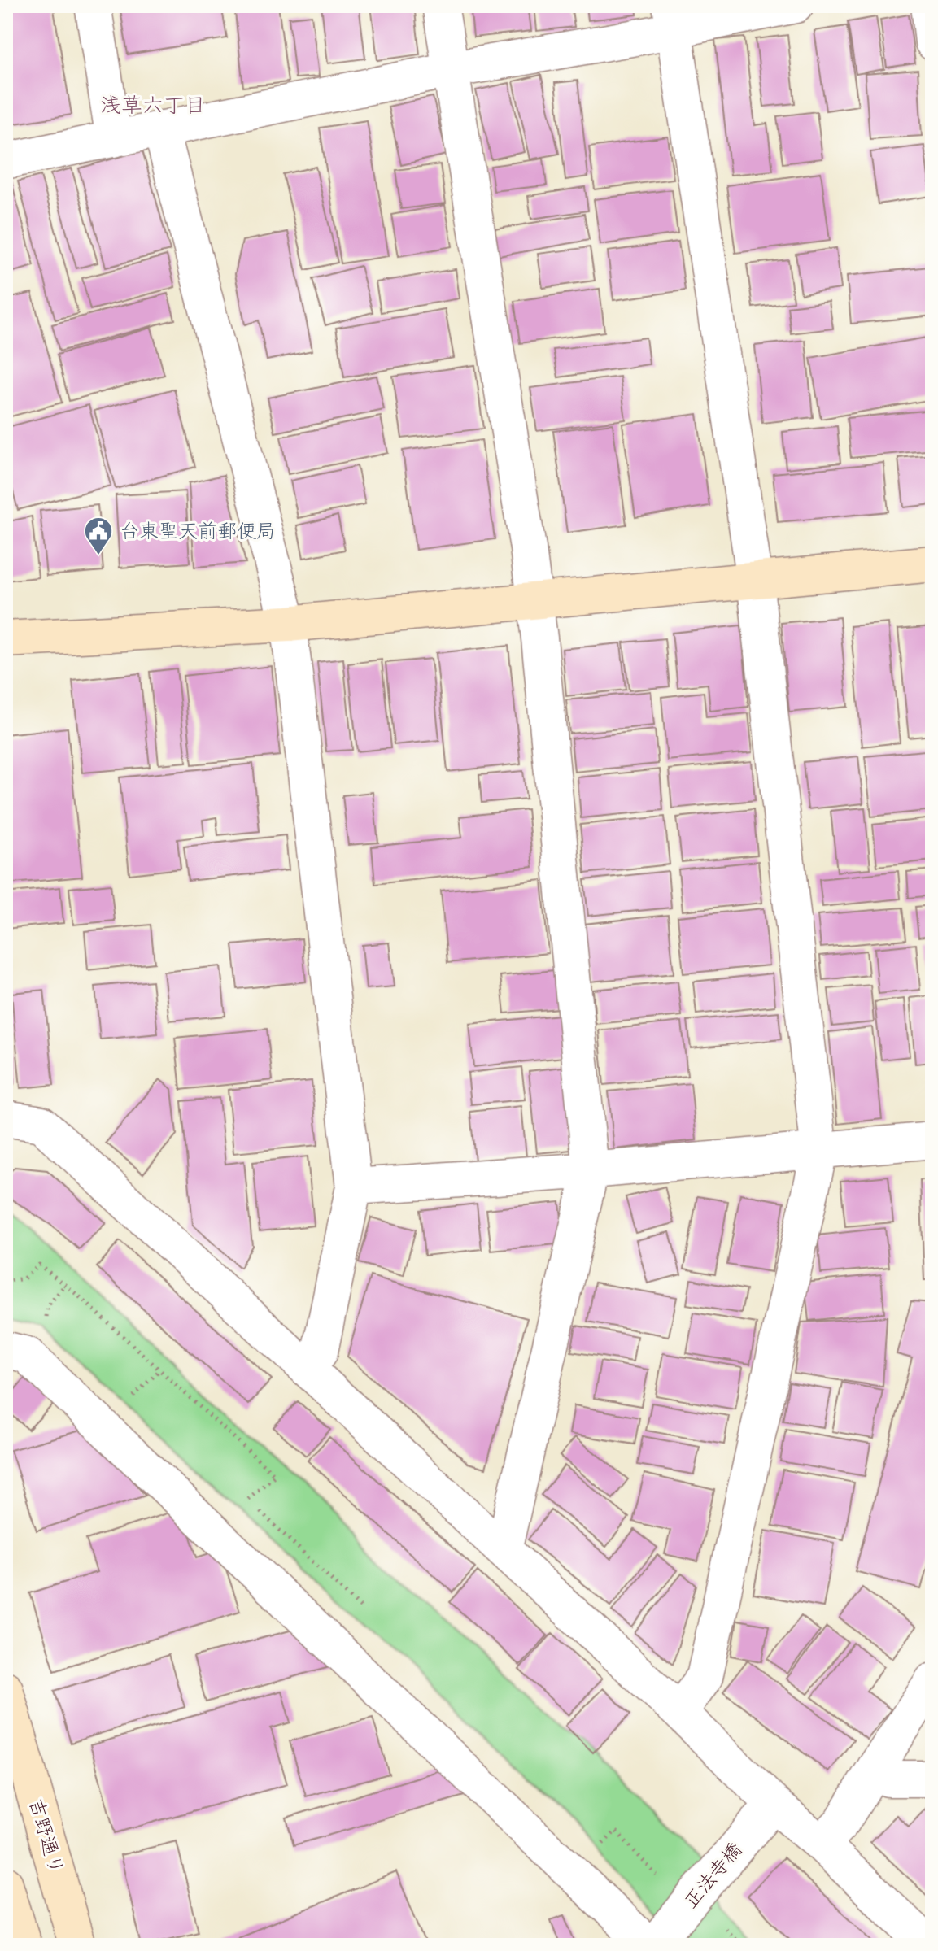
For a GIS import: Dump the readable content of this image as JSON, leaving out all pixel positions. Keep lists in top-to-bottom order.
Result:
{
  "streets": {
    "street": ["吉野通り", "正法寺橋"]
  },
  "districts": ["浅草六丁目"],
  "places": {
    "public building": ["台東聖天前郵便局"]
  }
}
